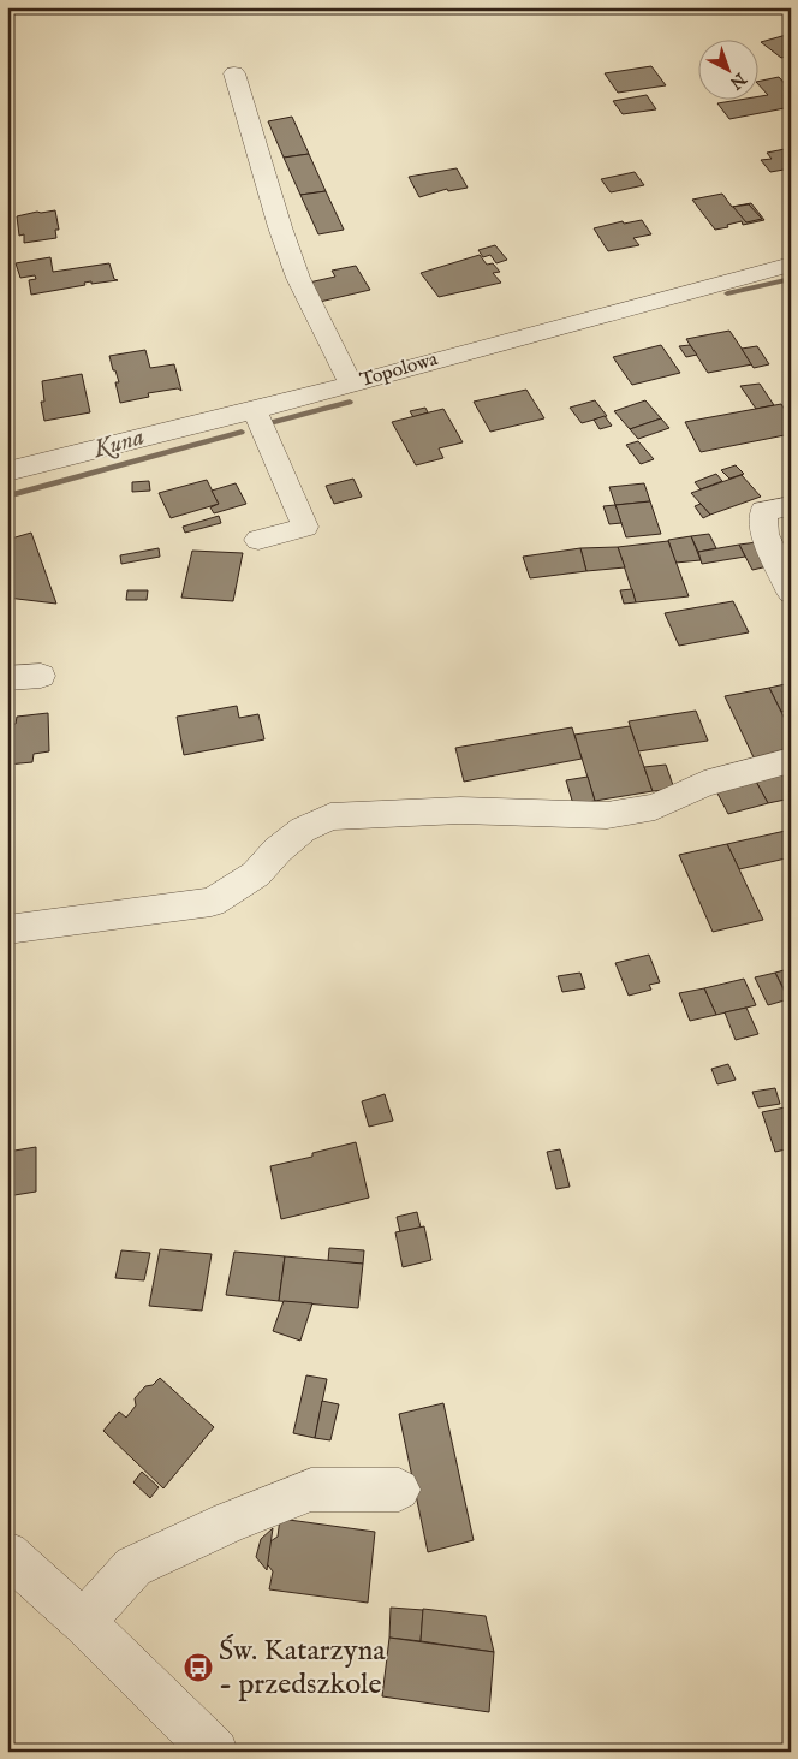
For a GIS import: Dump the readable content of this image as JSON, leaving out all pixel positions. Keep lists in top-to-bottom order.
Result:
{
  "streets": {
    "street": ["Topolowa"]
  },
  "water": ["Kuna"],
  "places": {
    "bus stop": ["Św. Katarzyna - przedszkole"]
  },
  "north": "bottom right"
}
